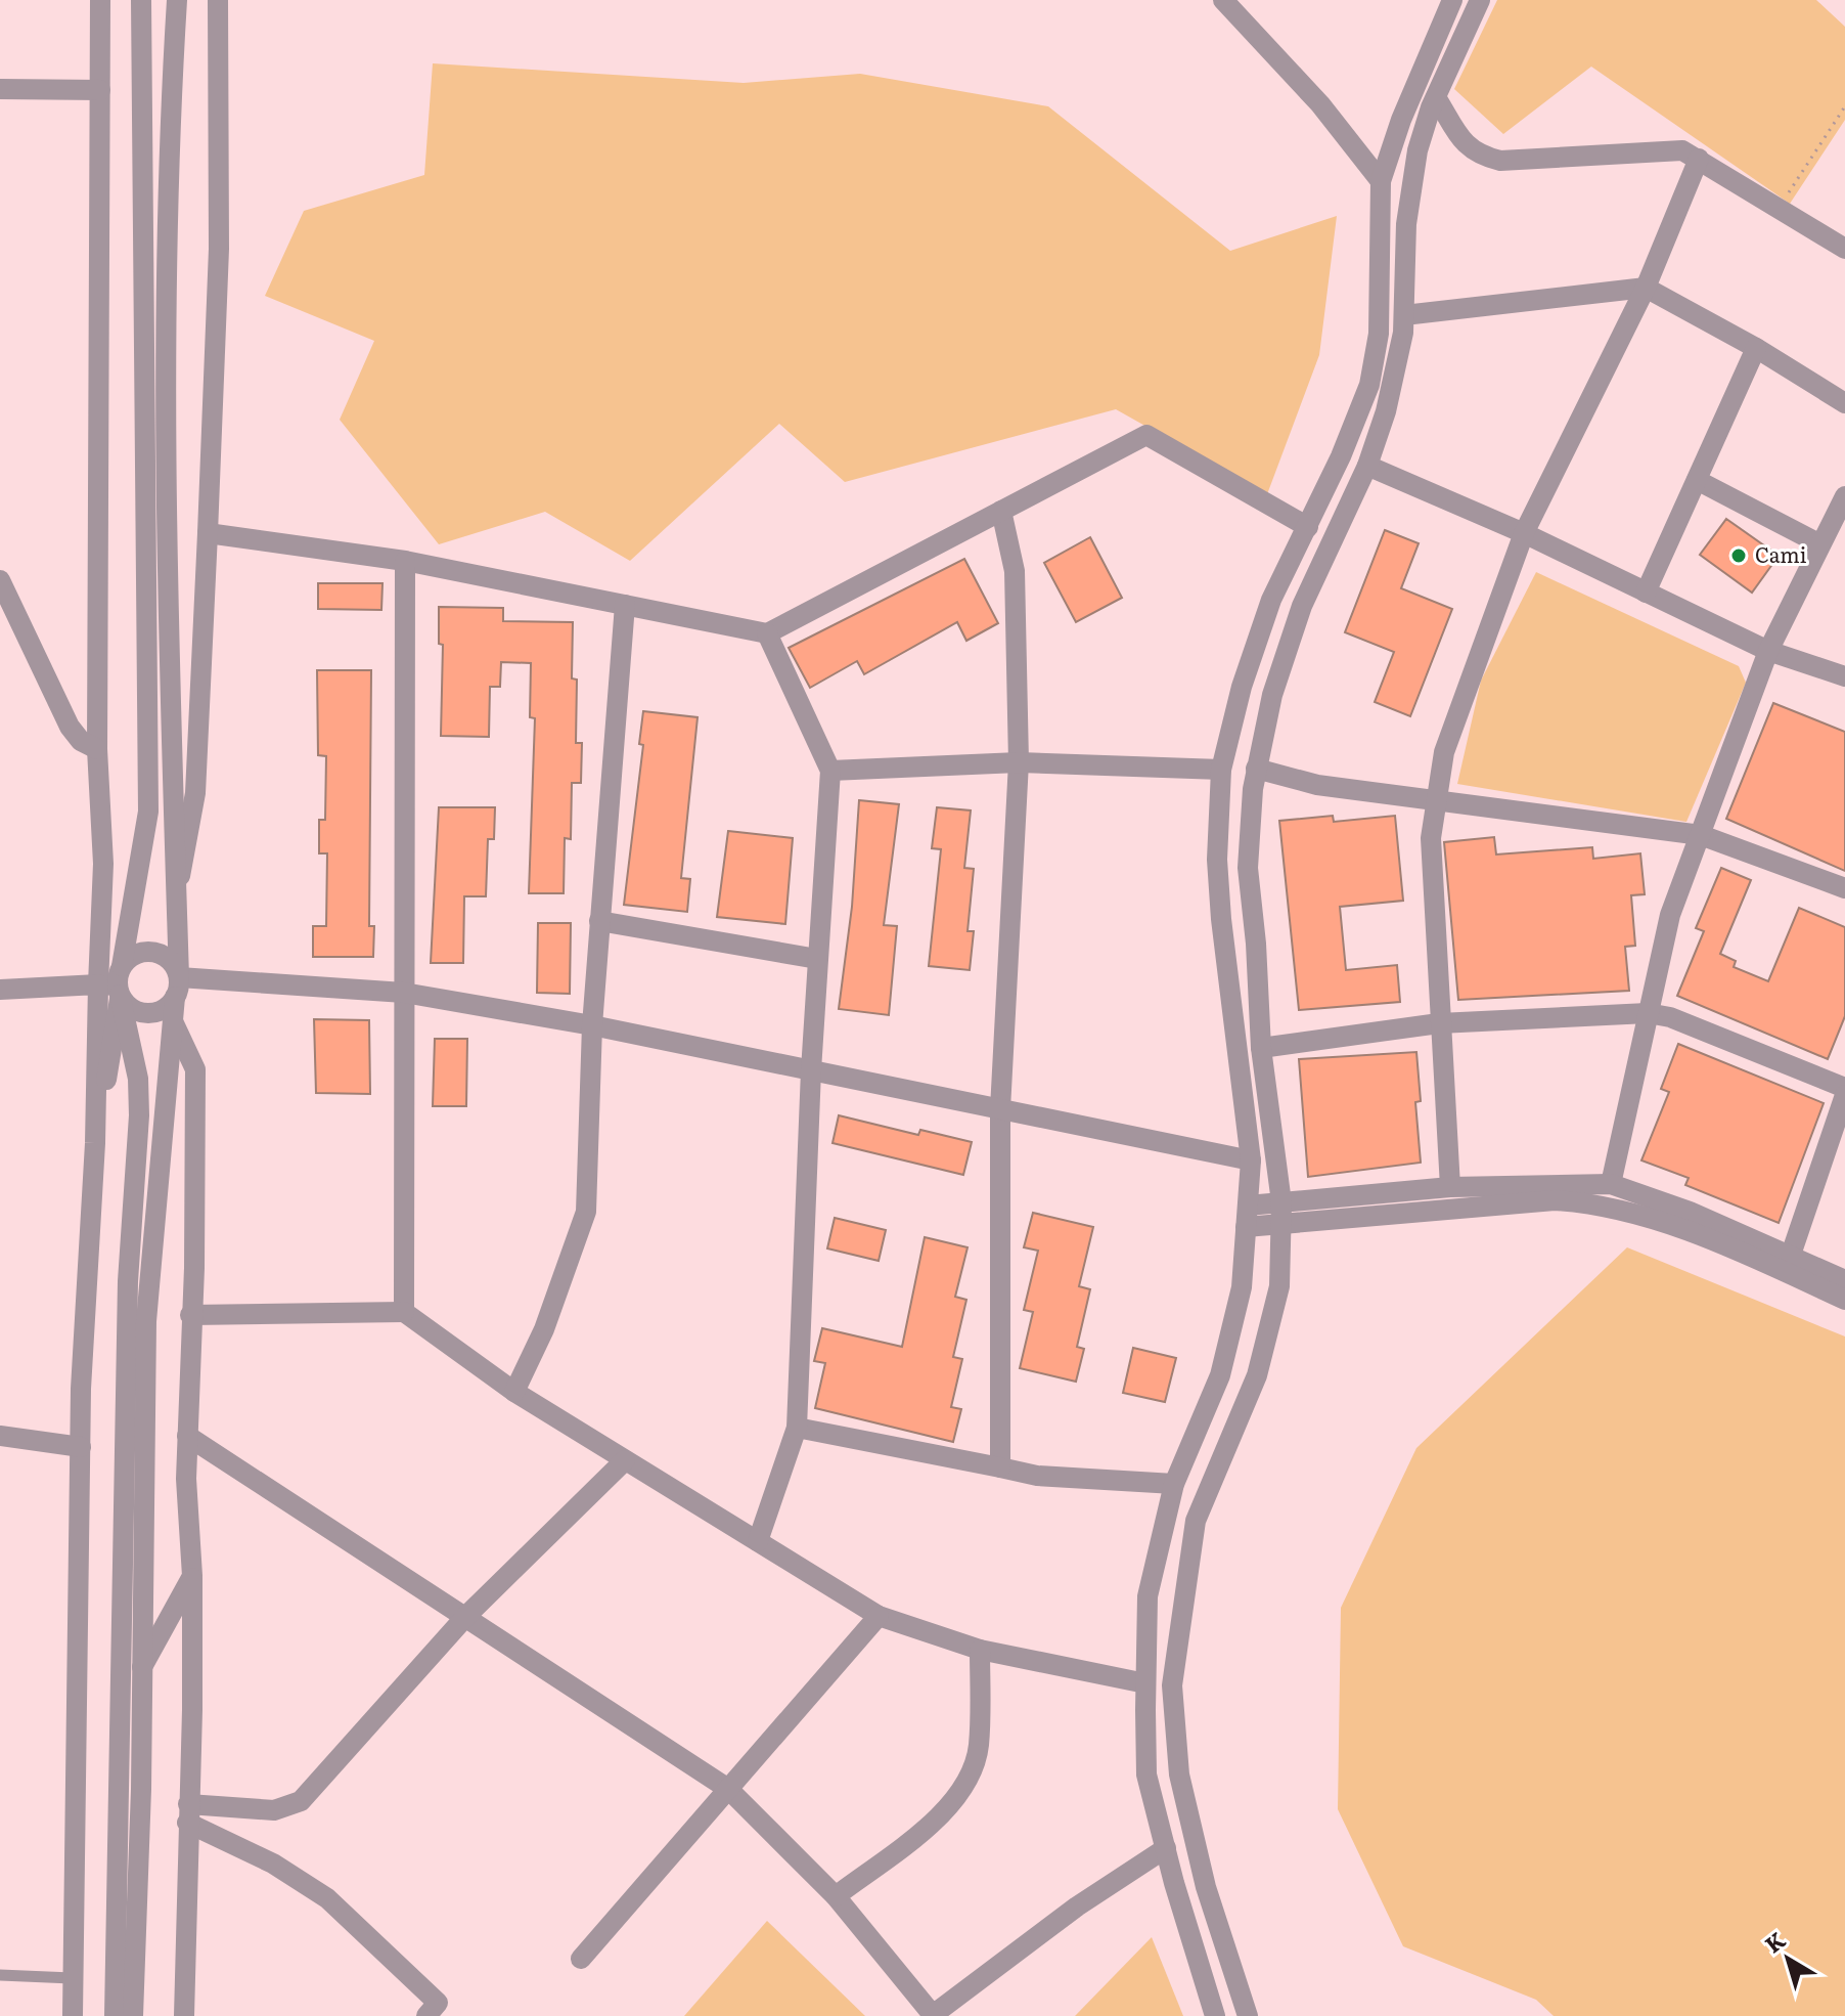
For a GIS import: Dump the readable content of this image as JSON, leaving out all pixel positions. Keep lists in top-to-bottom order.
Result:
{
  "places": ["Cami"],
  "north": "top left"
}
